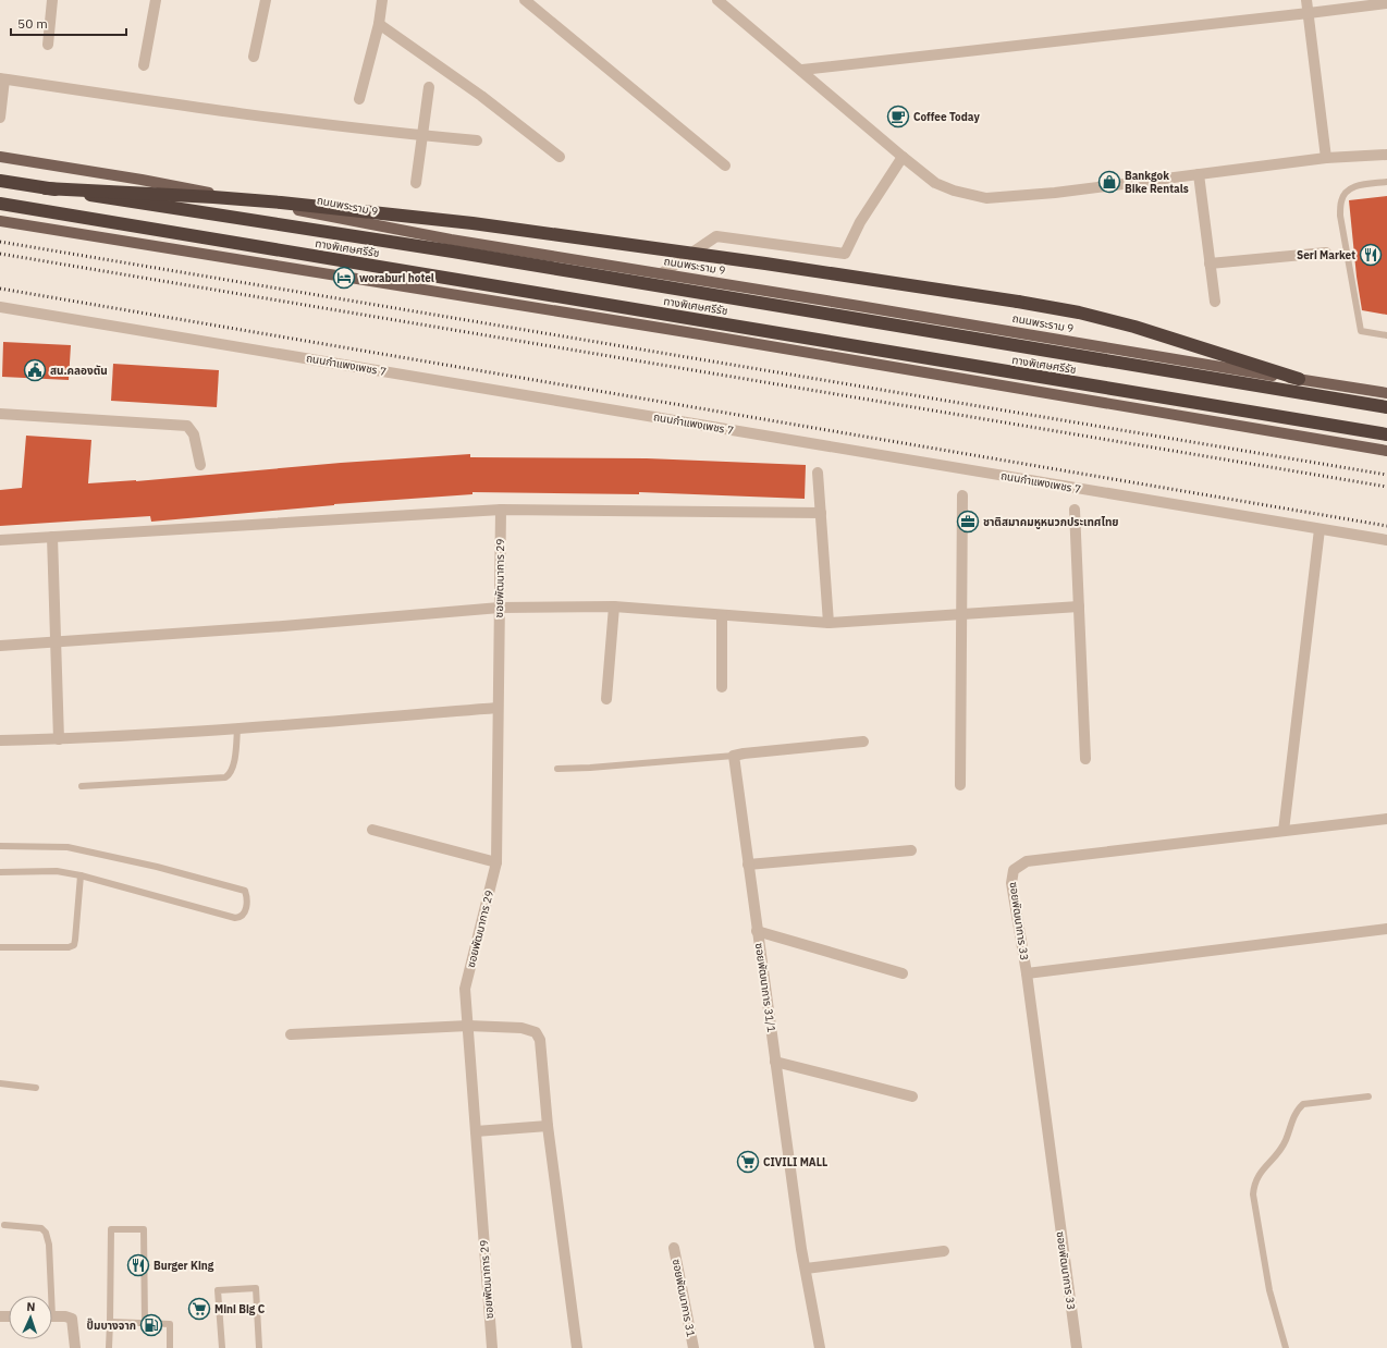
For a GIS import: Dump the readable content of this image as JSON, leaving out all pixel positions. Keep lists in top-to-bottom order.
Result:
{
  "streets": {
    "highway": ["ทางพิเศษศรีรัช"],
    "main road": ["ถนนพระราม 9"],
    "street": [
      "ถนนกำแพงเพชร 7",
      "ซอยพัฒนาการ 29",
      "ซอยพัฒนาการ 33",
      "ซอยพัฒนาการ 31/1",
      "ซอยพัฒนาการ 31"
    ]
  },
  "places": {
    "cafe": ["Coffee Today"],
    "shop": ["Bankgok Bike Rentals"],
    "restaurant": ["Seri Market", "Burger King"],
    "hotel": ["woraburi hotel"],
    "public building": ["สน.คลองตัน"],
    "office": ["ชาติสมาคมหูหนวกประเทศไทย"],
    "supermarket": ["CIVILI MALL", "Mini Big C"],
    "fuel station": ["ปั๊มบางจาก"]
  },
  "scale_bar": "50 m",
  "north": "top"
}
